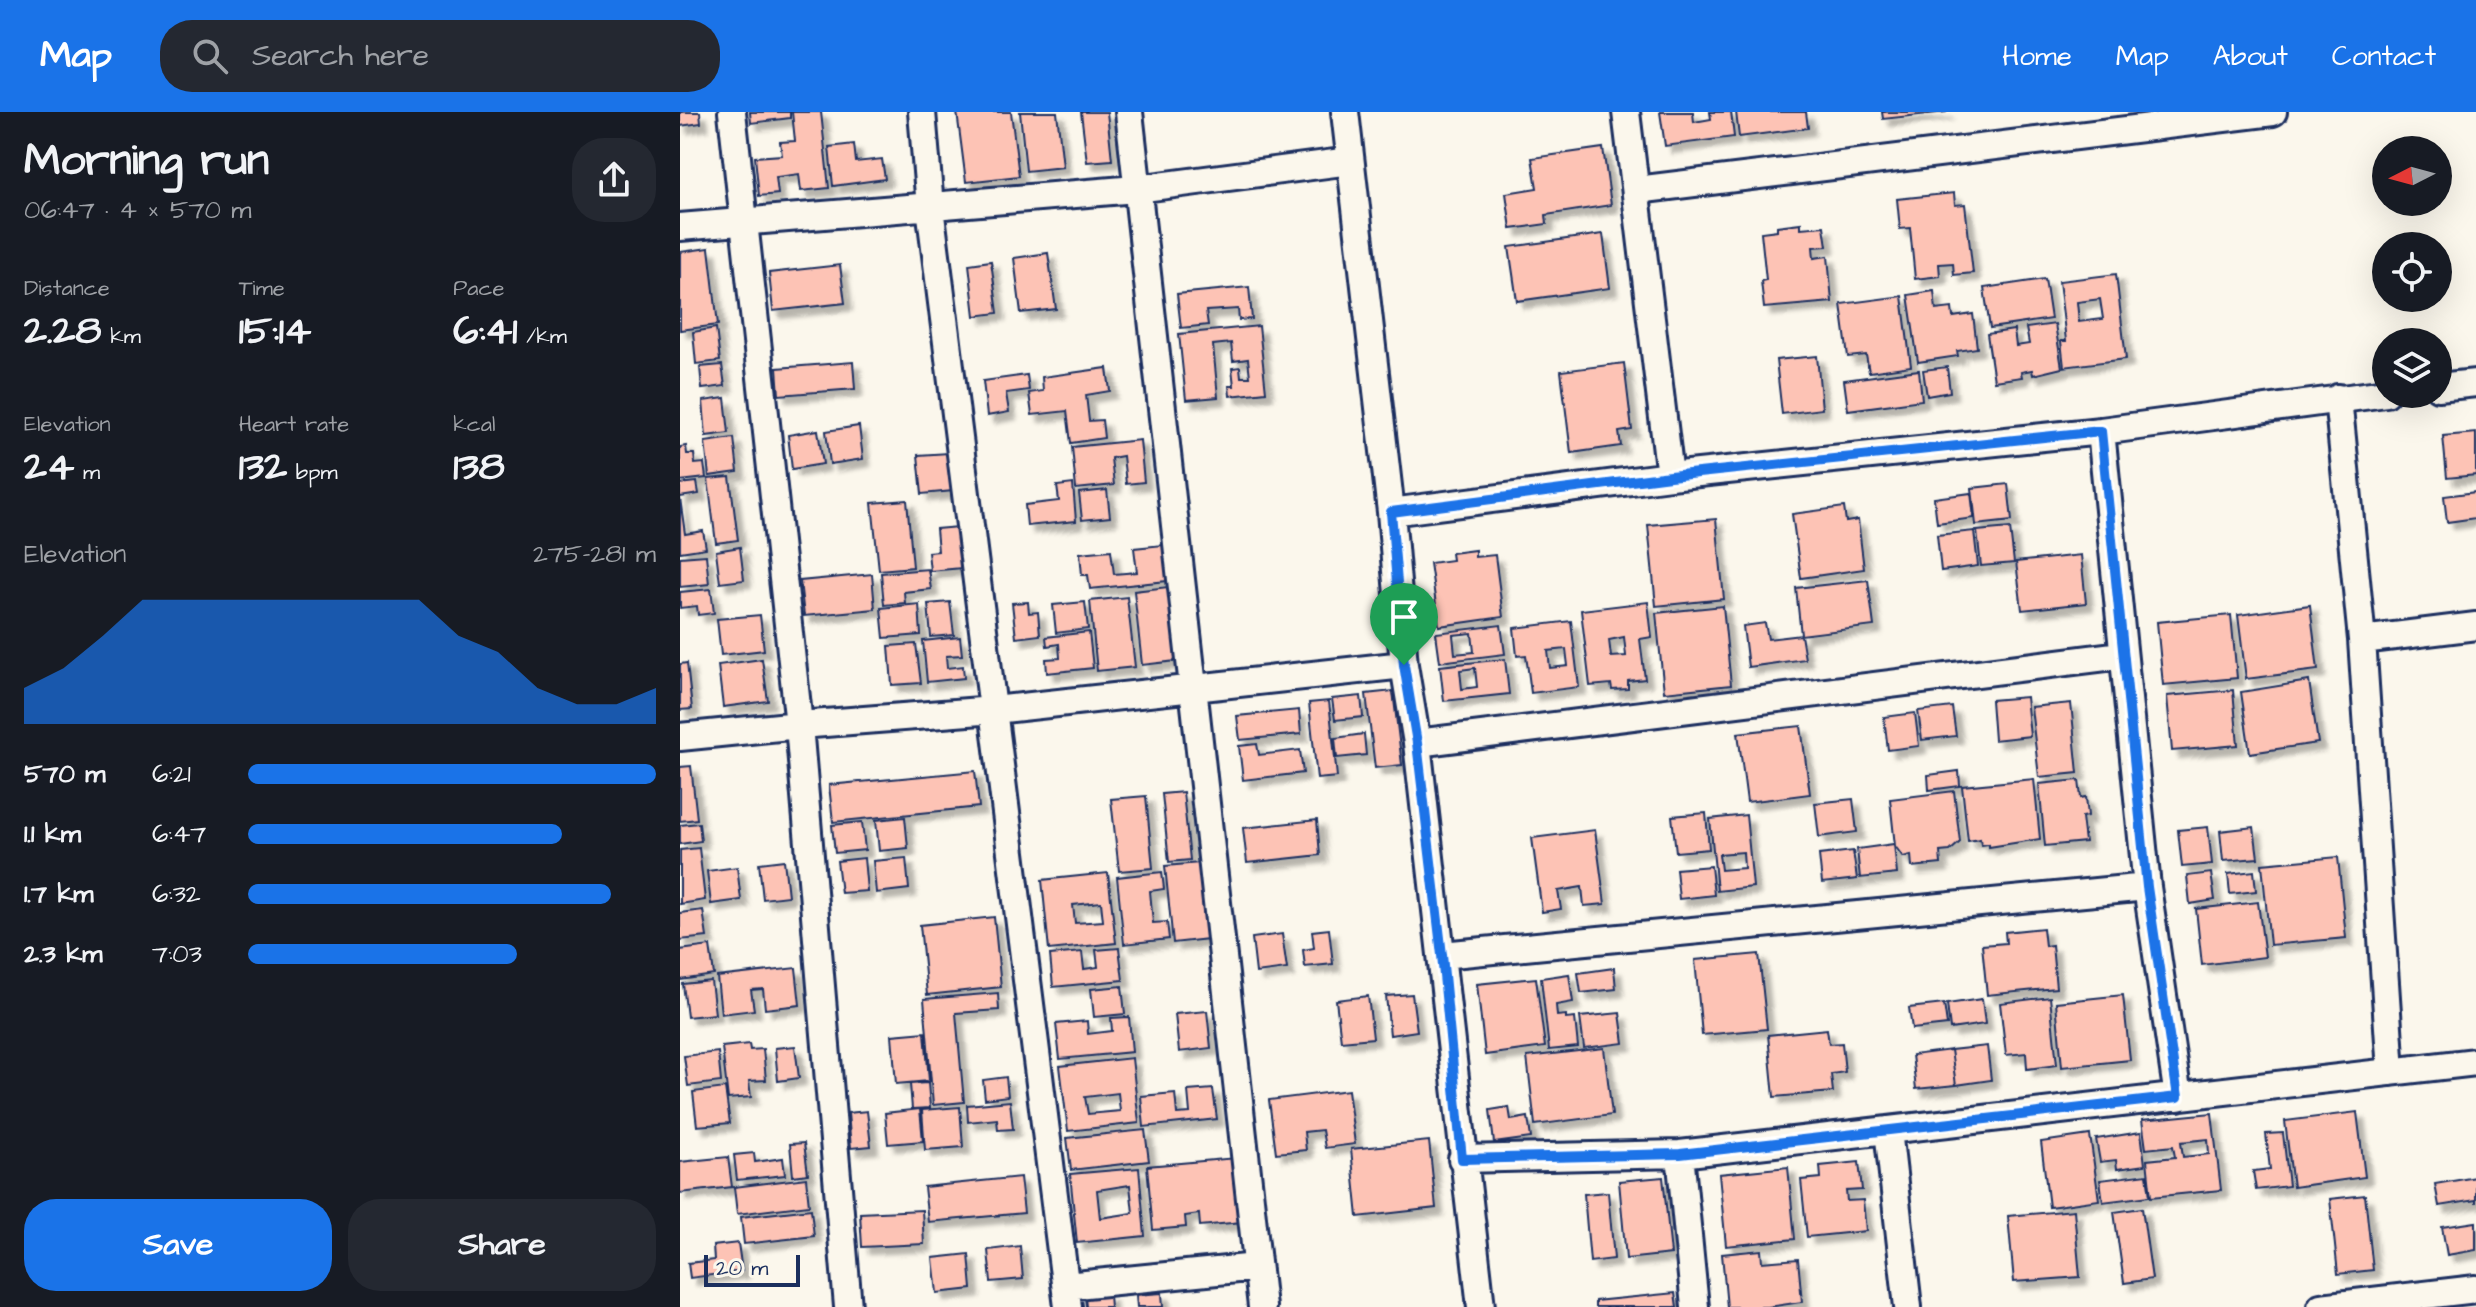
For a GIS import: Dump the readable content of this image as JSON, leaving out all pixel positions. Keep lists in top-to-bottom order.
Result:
{
  "scale_bar": "20 m",
  "north": "left",
  "page": {
    "header": "Map",
    "search": "Search here",
    "nav": [
      "Home",
      "Map",
      "About",
      "Contact"
    ],
    "heading": ["Morning run", "06:47 · 4 × 570 m"],
    "stats": [
      ["Distance", "2.28 km"],
      ["Time", "15:14"],
      ["Pace", "6:41 /km"],
      ["Elevation", "24 m"],
      ["Heart rate", "132 bpm"],
      ["kcal", "138"]
    ],
    "chart": ["Elevation", "275–281 m"],
    "list": [
      {
        "name": "570 m",
        "note": "6:21"
      },
      {
        "name": "1.1 km",
        "note": "6:47"
      },
      {
        "name": "1.7 km",
        "note": "6:32"
      },
      {
        "name": "2.3 km",
        "note": "7:03"
      }
    ],
    "buttons": ["Save", "Share"],
    "scale": "20 m"
  }
}
